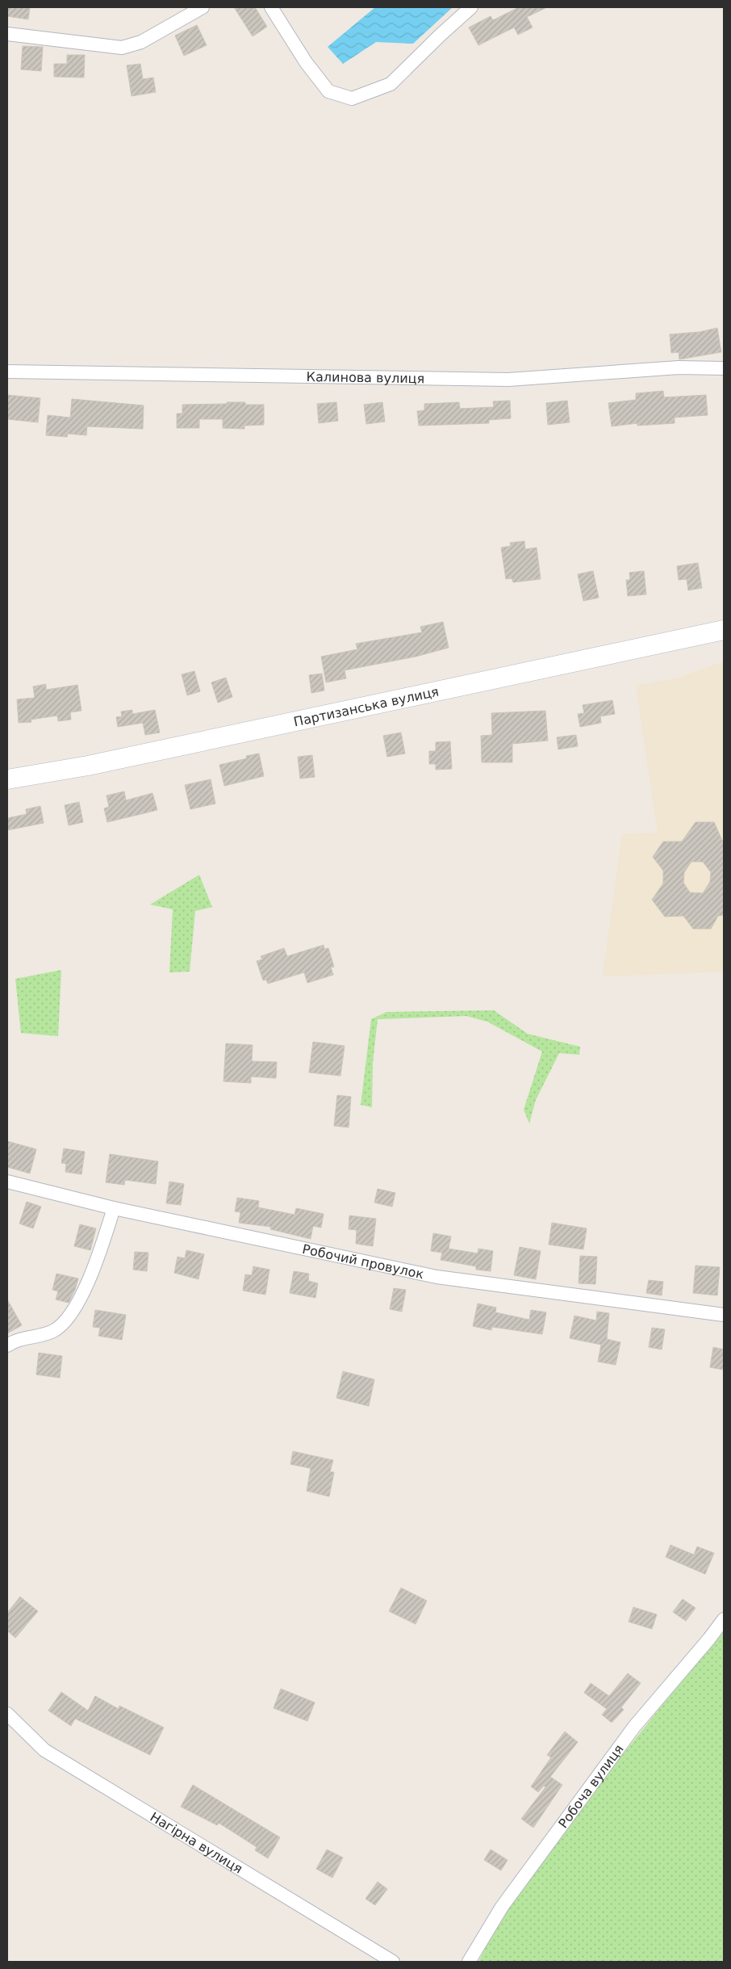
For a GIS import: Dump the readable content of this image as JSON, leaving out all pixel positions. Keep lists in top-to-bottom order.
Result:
{
  "streets": {
    "main road": ["Партизанська вулиця"],
    "street": [
      "Калинова вулиця",
      "Робочий провулок",
      "Робоча вулиця",
      "Нагірна вулиця"
    ]
  }
}
